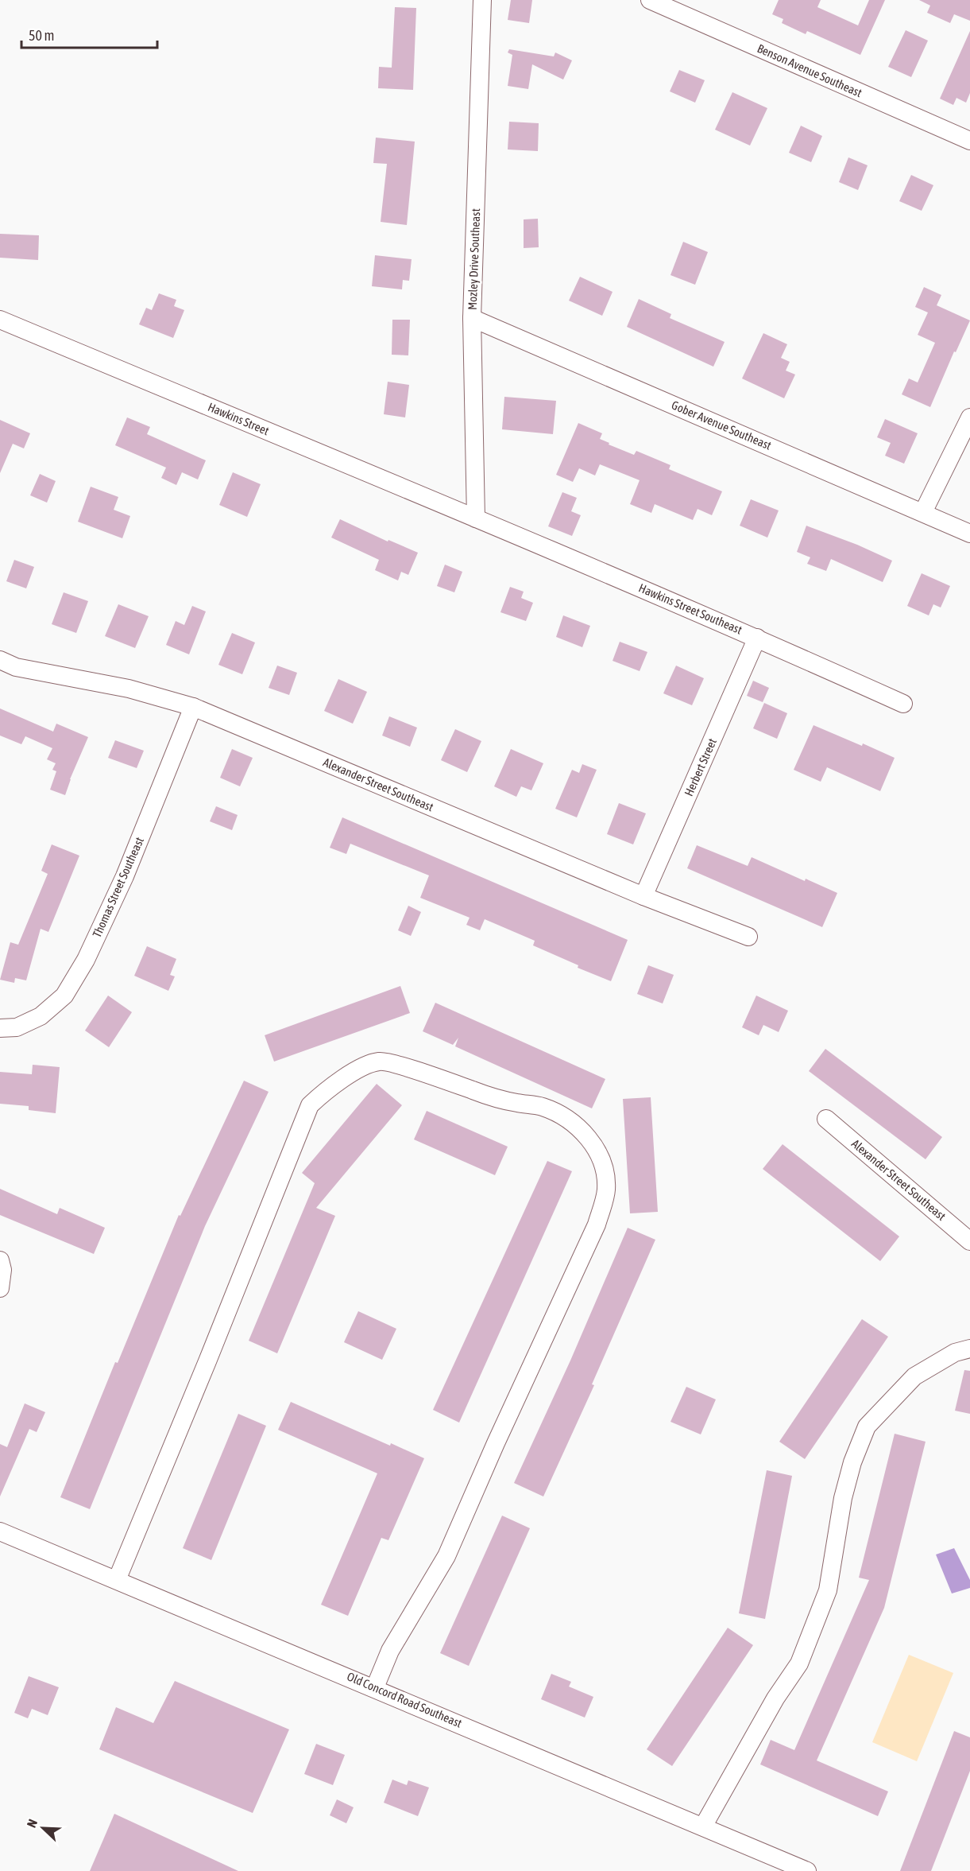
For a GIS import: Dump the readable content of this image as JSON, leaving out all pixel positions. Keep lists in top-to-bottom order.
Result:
{
  "streets": {
    "street": [
      "Benson Avenue Southeast",
      "Mozley Drive Southeast",
      "Hawkins Street",
      "Gober Avenue Southeast",
      "Hawkins Street Southeast",
      "Herbert Street",
      "Alexander Street Southeast",
      "Thomas Street Southeast",
      "Old Concord Road Southeast"
    ]
  },
  "crossings": [
    ["Mozley Drive Southeast", "Hawkins Street"],
    ["Mozley Drive Southeast", "Gober Avenue Southeast"],
    ["Mozley Drive Southeast", "Hawkins Street Southeast"],
    ["Hawkins Street", "Hawkins Street Southeast"],
    ["Hawkins Street Southeast", "Herbert Street"],
    ["Herbert Street", "Alexander Street Southeast"],
    ["Alexander Street Southeast", "Thomas Street Southeast"]
  ],
  "scale_bar": "50 m",
  "north": "top left"
}
